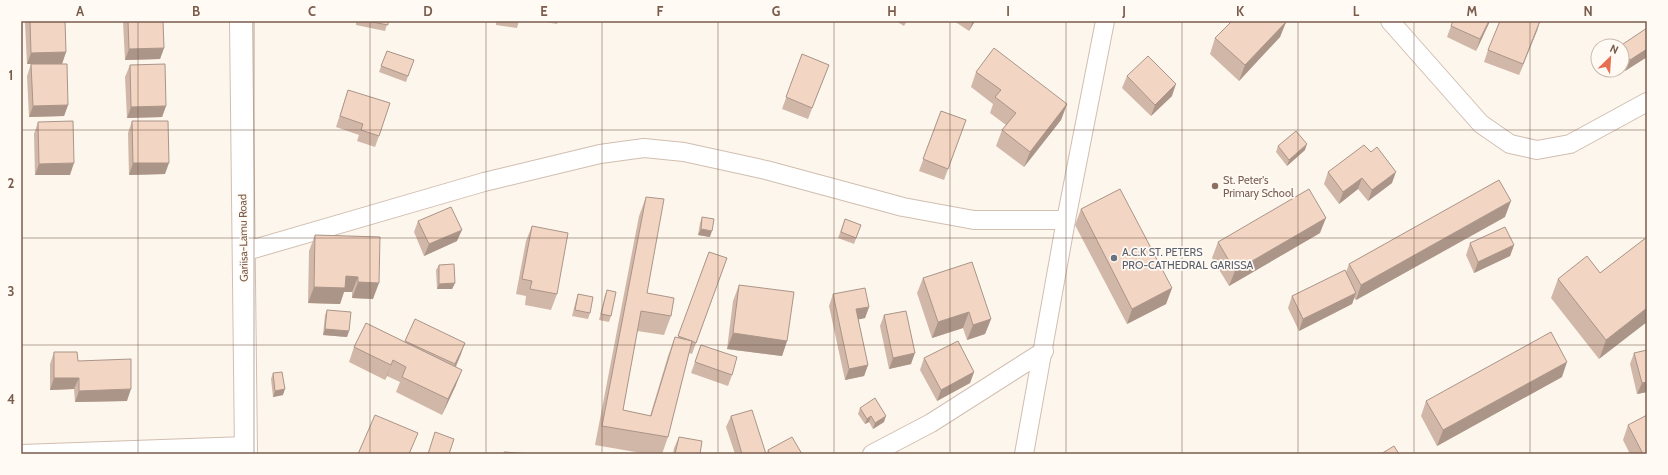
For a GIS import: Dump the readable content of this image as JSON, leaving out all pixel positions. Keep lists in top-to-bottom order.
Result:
{
  "streets": {
    "street": ["Gariisa-Lamu Road"]
  },
  "places": ["St. Peter's Primary School", "A.C.K ST. PETERS PRO-CATHEDRAL GARISSA"],
  "north": "top right",
  "grid": {
    "columns": [
      "A",
      "B",
      "C",
      "D",
      "E",
      "F",
      "G",
      "H",
      "I",
      "J",
      "K",
      "L",
      "M",
      "N"
    ],
    "rows": [
      "1",
      "2",
      "3",
      "4"
    ]
  }
}
